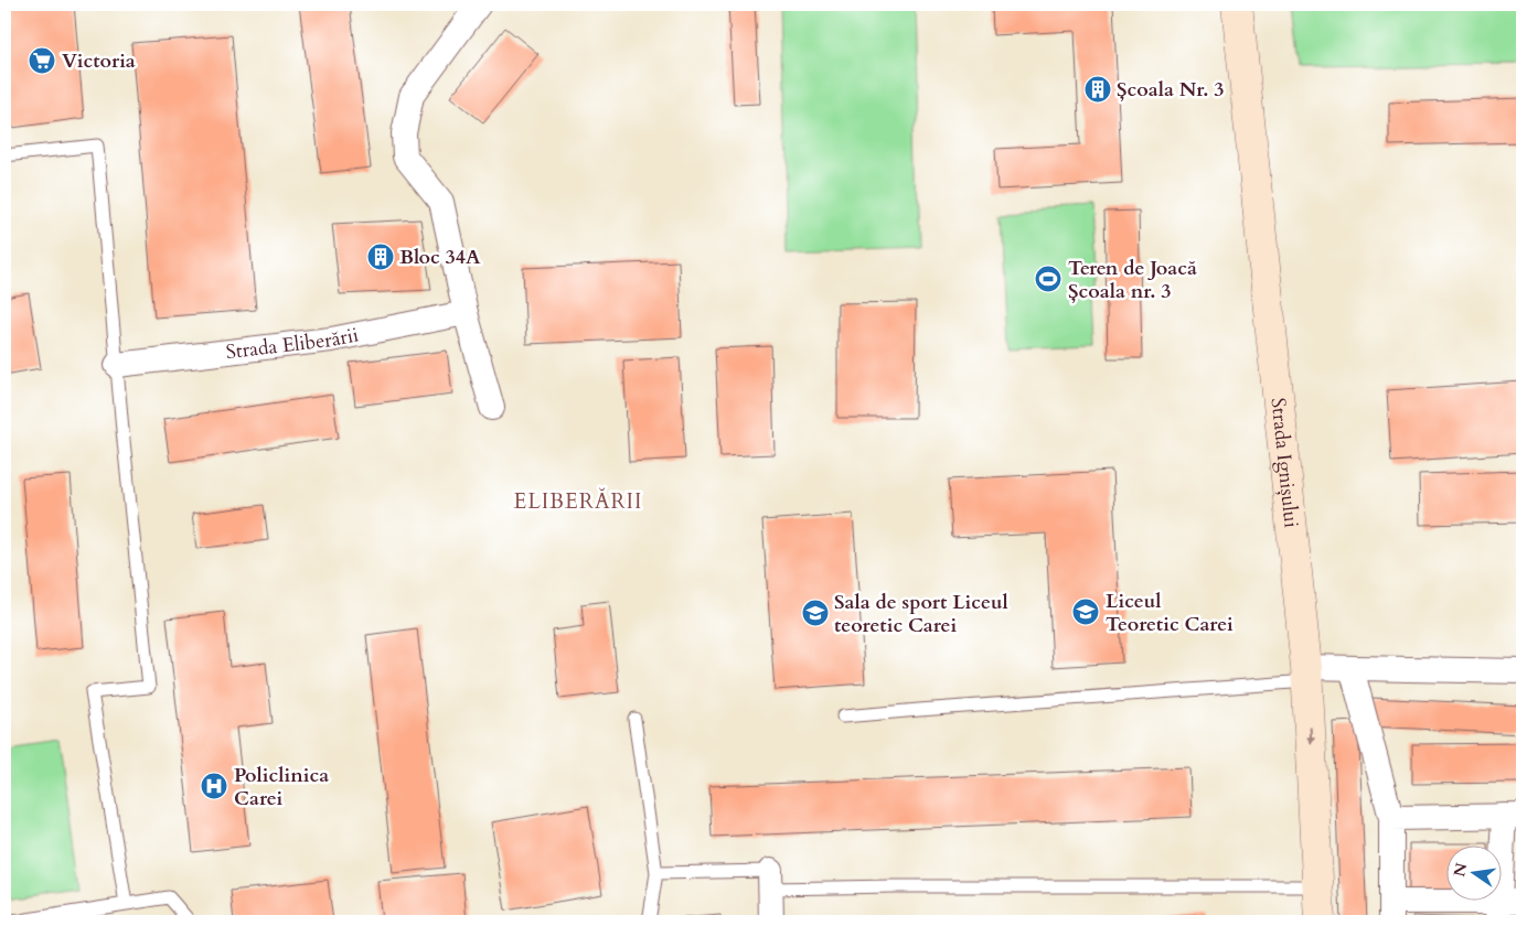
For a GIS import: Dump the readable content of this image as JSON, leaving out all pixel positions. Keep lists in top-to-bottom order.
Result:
{
  "streets": {
    "street": ["Strada Eliberării", "Strada Ignișului"]
  },
  "districts": ["ELIBERĂRII"],
  "places": {
    "supermarket": ["Victoria"],
    "building": ["Școala Nr. 3", "Bloc 34A"],
    "sports": ["Teren de Joacă Școala nr. 3"],
    "school or university": ["Liceul Teoretic Carei", "Sala de sport Liceul teoretic Carei"],
    "hospital": ["Policlinica Carei"]
  },
  "north": "left"
}
